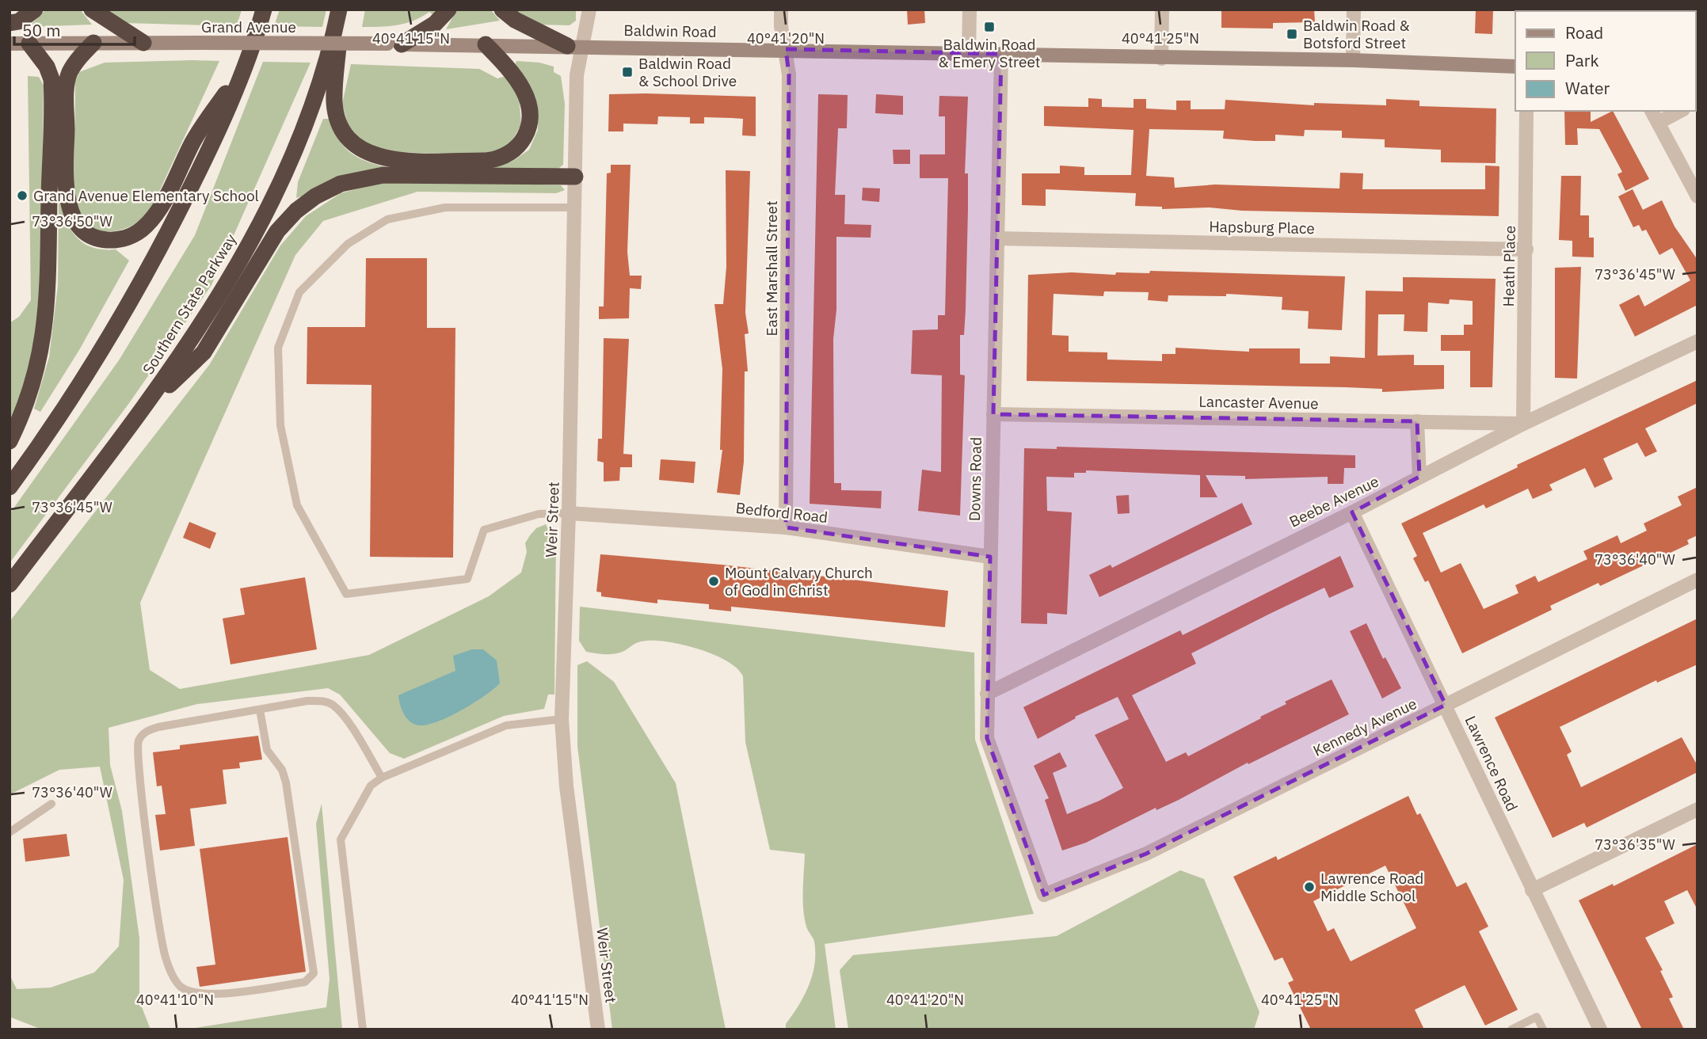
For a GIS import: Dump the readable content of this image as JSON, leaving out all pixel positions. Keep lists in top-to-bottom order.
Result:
{
  "streets": {
    "highway": ["Southern State Parkway"],
    "main road": ["Grand Avenue", "Baldwin Road"],
    "street": [
      "Hapsburg Place",
      "Heath Place",
      "East Marshall Street",
      "Lancaster Avenue",
      "Downs Road",
      "Beebe Avenue",
      "Bedford Road",
      "Weir Street",
      "Kennedy Avenue",
      "Lawrence Road"
    ]
  },
  "crossings": [
    ["Grand Avenue", "Baldwin Road"],
    ["Baldwin Road", "East Marshall Street"],
    ["Baldwin Road", "Downs Road"],
    ["Baldwin Road", "Weir Street"],
    ["Hapsburg Place", "Heath Place"],
    ["Hapsburg Place", "Downs Road"],
    ["Heath Place", "Lancaster Avenue"],
    ["Heath Place", "Beebe Avenue"],
    ["East Marshall Street", "Bedford Road"],
    ["Lancaster Avenue", "Downs Road"],
    ["Lancaster Avenue", "Beebe Avenue"],
    ["Downs Road", "Beebe Avenue"],
    ["Downs Road", "Bedford Road"],
    ["Downs Road", "Kennedy Avenue"],
    ["Beebe Avenue", "Lawrence Road"],
    ["Bedford Road", "Weir Street"],
    ["Kennedy Avenue", "Lawrence Road"]
  ],
  "places": {
    "transit": ["Baldwin Road & Emery Street", "Baldwin Road & Botsford Street", "Baldwin Road & School Drive"],
    "other": ["Grand Avenue Elementary School", "Mount Calvary Church of God in Christ", "Lawrence Road Middle School"]
  },
  "legend": ["Road", "Park", "Water"],
  "scale_bar": "50 m",
  "coordinates": [
    "40°41'15\"N",
    "40°41'20\"N",
    "40°41'25\"N",
    "73°36'50\"W",
    "73°36'45\"W",
    "73°36'40\"W",
    "73°36'35\"W",
    "40°41'10\"N"
  ]
}
